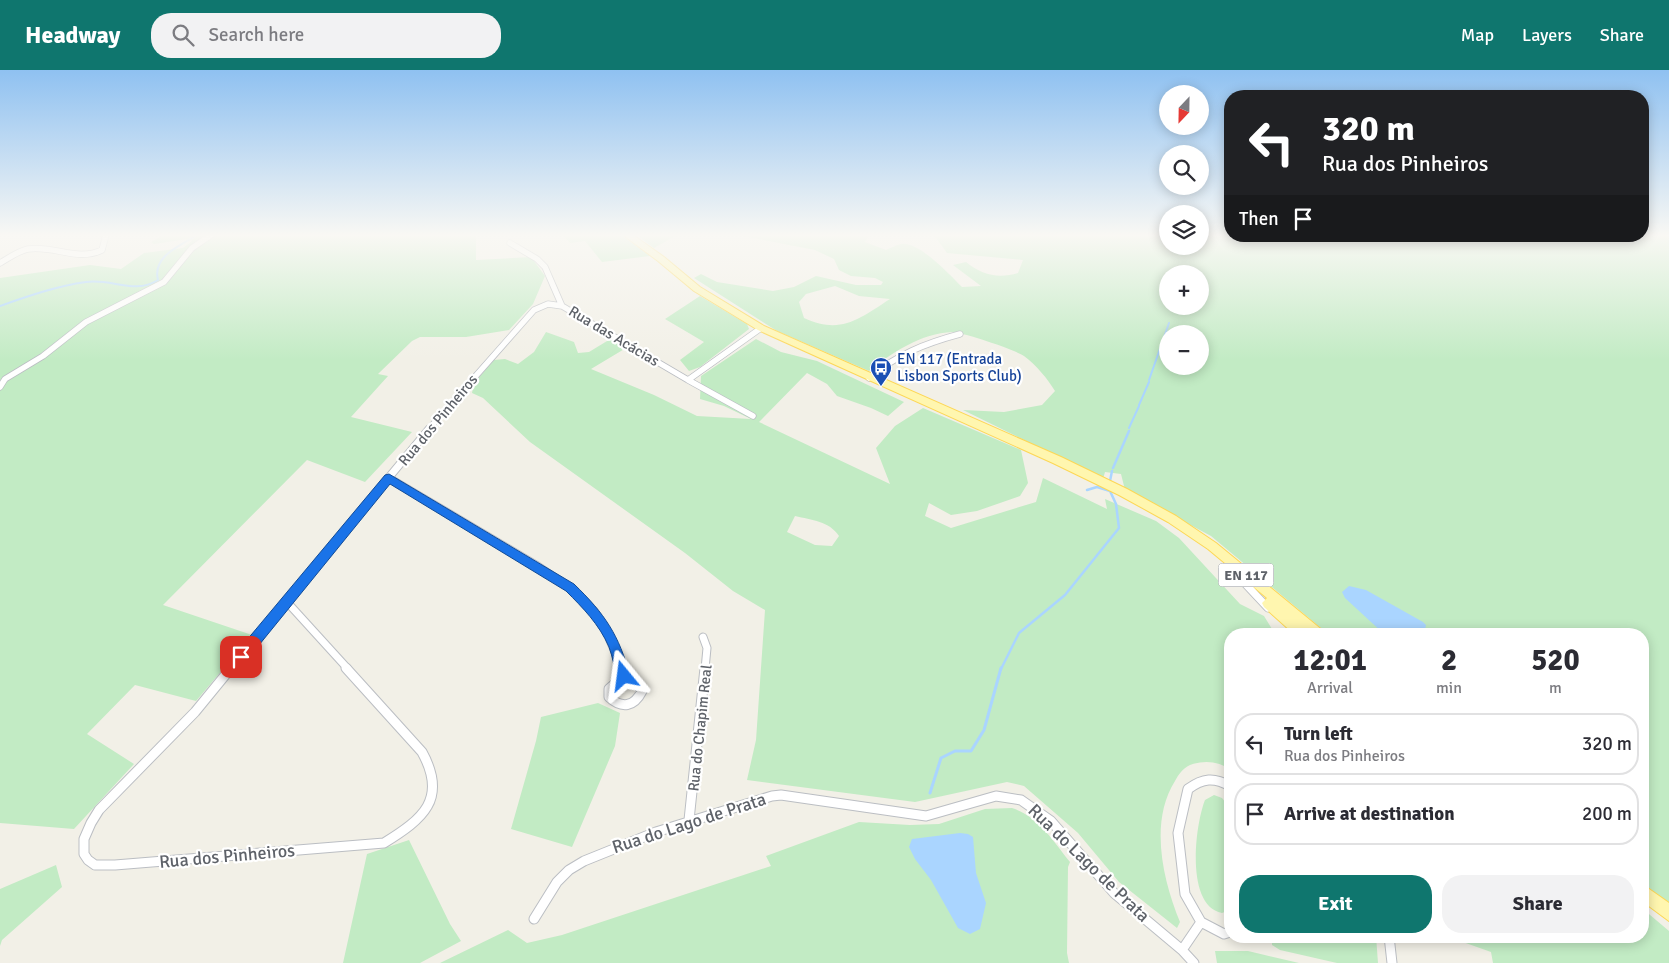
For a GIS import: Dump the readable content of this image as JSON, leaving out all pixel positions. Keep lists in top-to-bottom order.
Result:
{
  "streets": {
    "main road": ["EN 117"],
    "street": [
      "Rua das Acácias",
      "Rua dos Pinheiros",
      "Rua do Chapim Real",
      "Rua do Lago de Prata"
    ]
  },
  "crossings": [
    ["Rua das Acácias", "Rua dos Pinheiros"],
    ["Rua do Chapim Real", "Rua do Lago de Prata"]
  ],
  "places": {
    "bus stop": ["EN 117 (Entrada Lisbon Sports Club)"]
  },
  "north": "bottom",
  "page": {
    "header": "Headway",
    "search": "Search here",
    "nav": ["Map", "Layers", "Share"],
    "map_buttons": ["+", "−"],
    "turn": ["320 m", "Rua dos Pinheiros"],
    "then": "Then",
    "eta": [
      "12:01",
      "Arrival",
      "2",
      "min",
      "520",
      "m"
    ],
    "list": [
      {
        "name": "Turn left",
        "note": "Rua dos Pinheiros",
        "value": "320 m"
      },
      {
        "name": "Arrive at destination",
        "value": "200 m"
      }
    ],
    "buttons": ["Exit", "Share"]
  }
}
